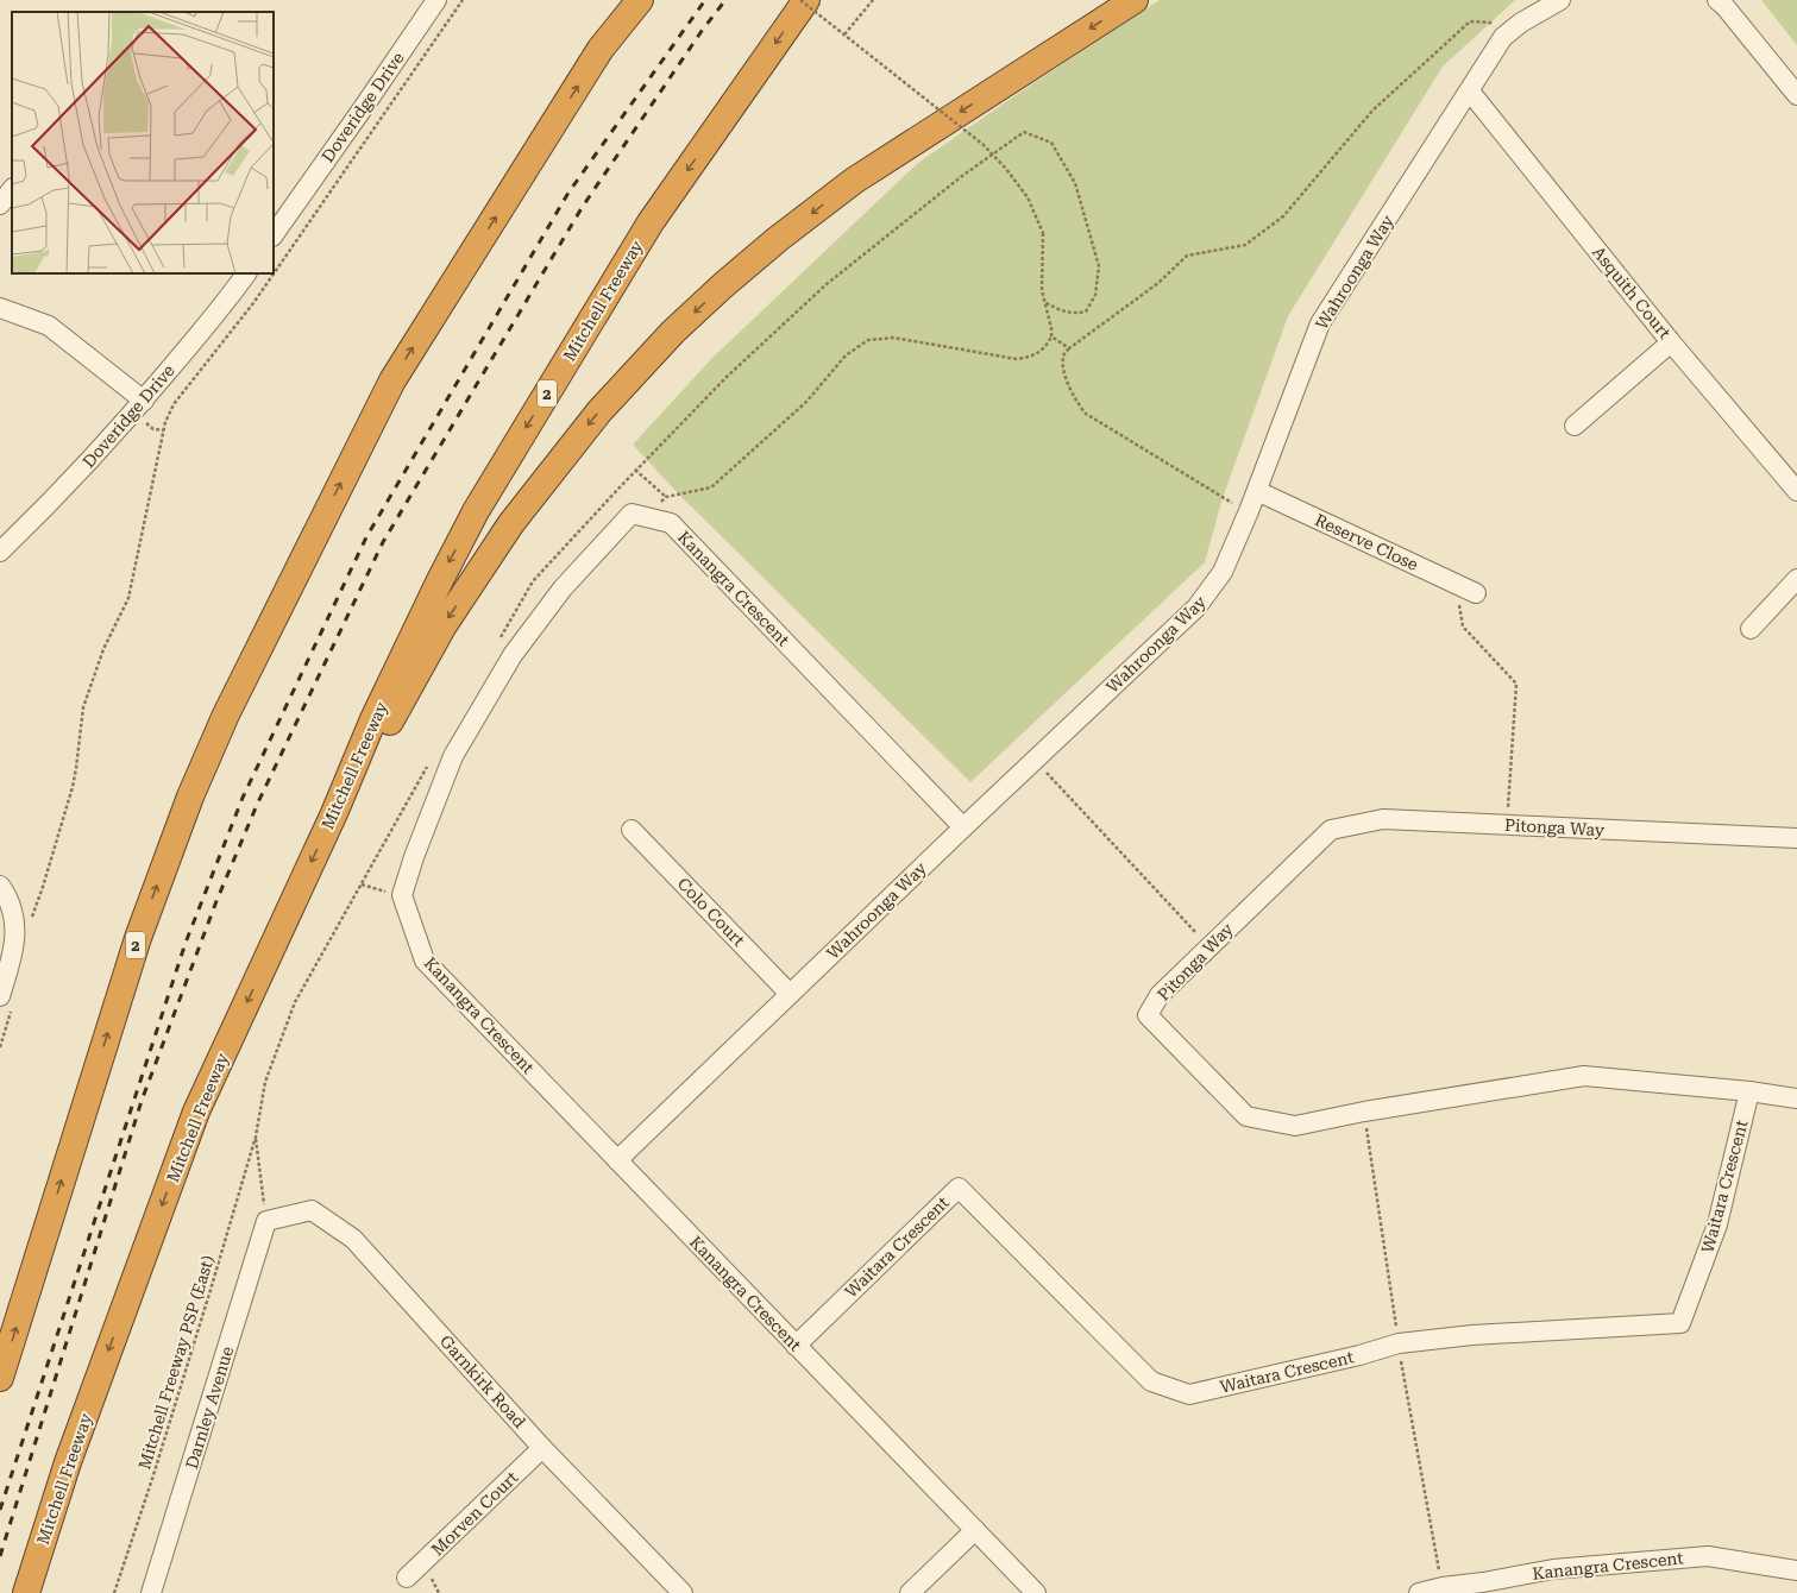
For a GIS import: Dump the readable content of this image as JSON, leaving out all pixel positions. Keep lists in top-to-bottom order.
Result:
{
  "streets": {
    "highway": ["Mitchell Freeway", "2"],
    "street": [
      "Doveridge Drive",
      "Wahroonga Way",
      "Asquith Court",
      "Reserve Close",
      "Kanangra Crescent",
      "Pitonga Way",
      "Colo Court",
      "Waitara Crescent",
      "Garnkirk Road",
      "Darnley Avenue",
      "Morven Court"
    ],
    "path": ["Mitchell Freeway PSP (East)"]
  },
  "crossings": [
    ["Wahroonga Way", "Asquith Court"],
    ["Wahroonga Way", "Reserve Close"],
    ["Wahroonga Way", "Kanangra Crescent"],
    ["Wahroonga Way", "Colo Court"],
    ["Kanangra Crescent", "Waitara Crescent"],
    ["Pitonga Way", "Waitara Crescent"],
    ["Mitchell Freeway PSP (East)", "Garnkirk Road"],
    ["Mitchell Freeway PSP (East)", "Darnley Avenue"],
    ["Garnkirk Road", "Darnley Avenue"],
    ["Garnkirk Road", "Morven Court"]
  ]
}
